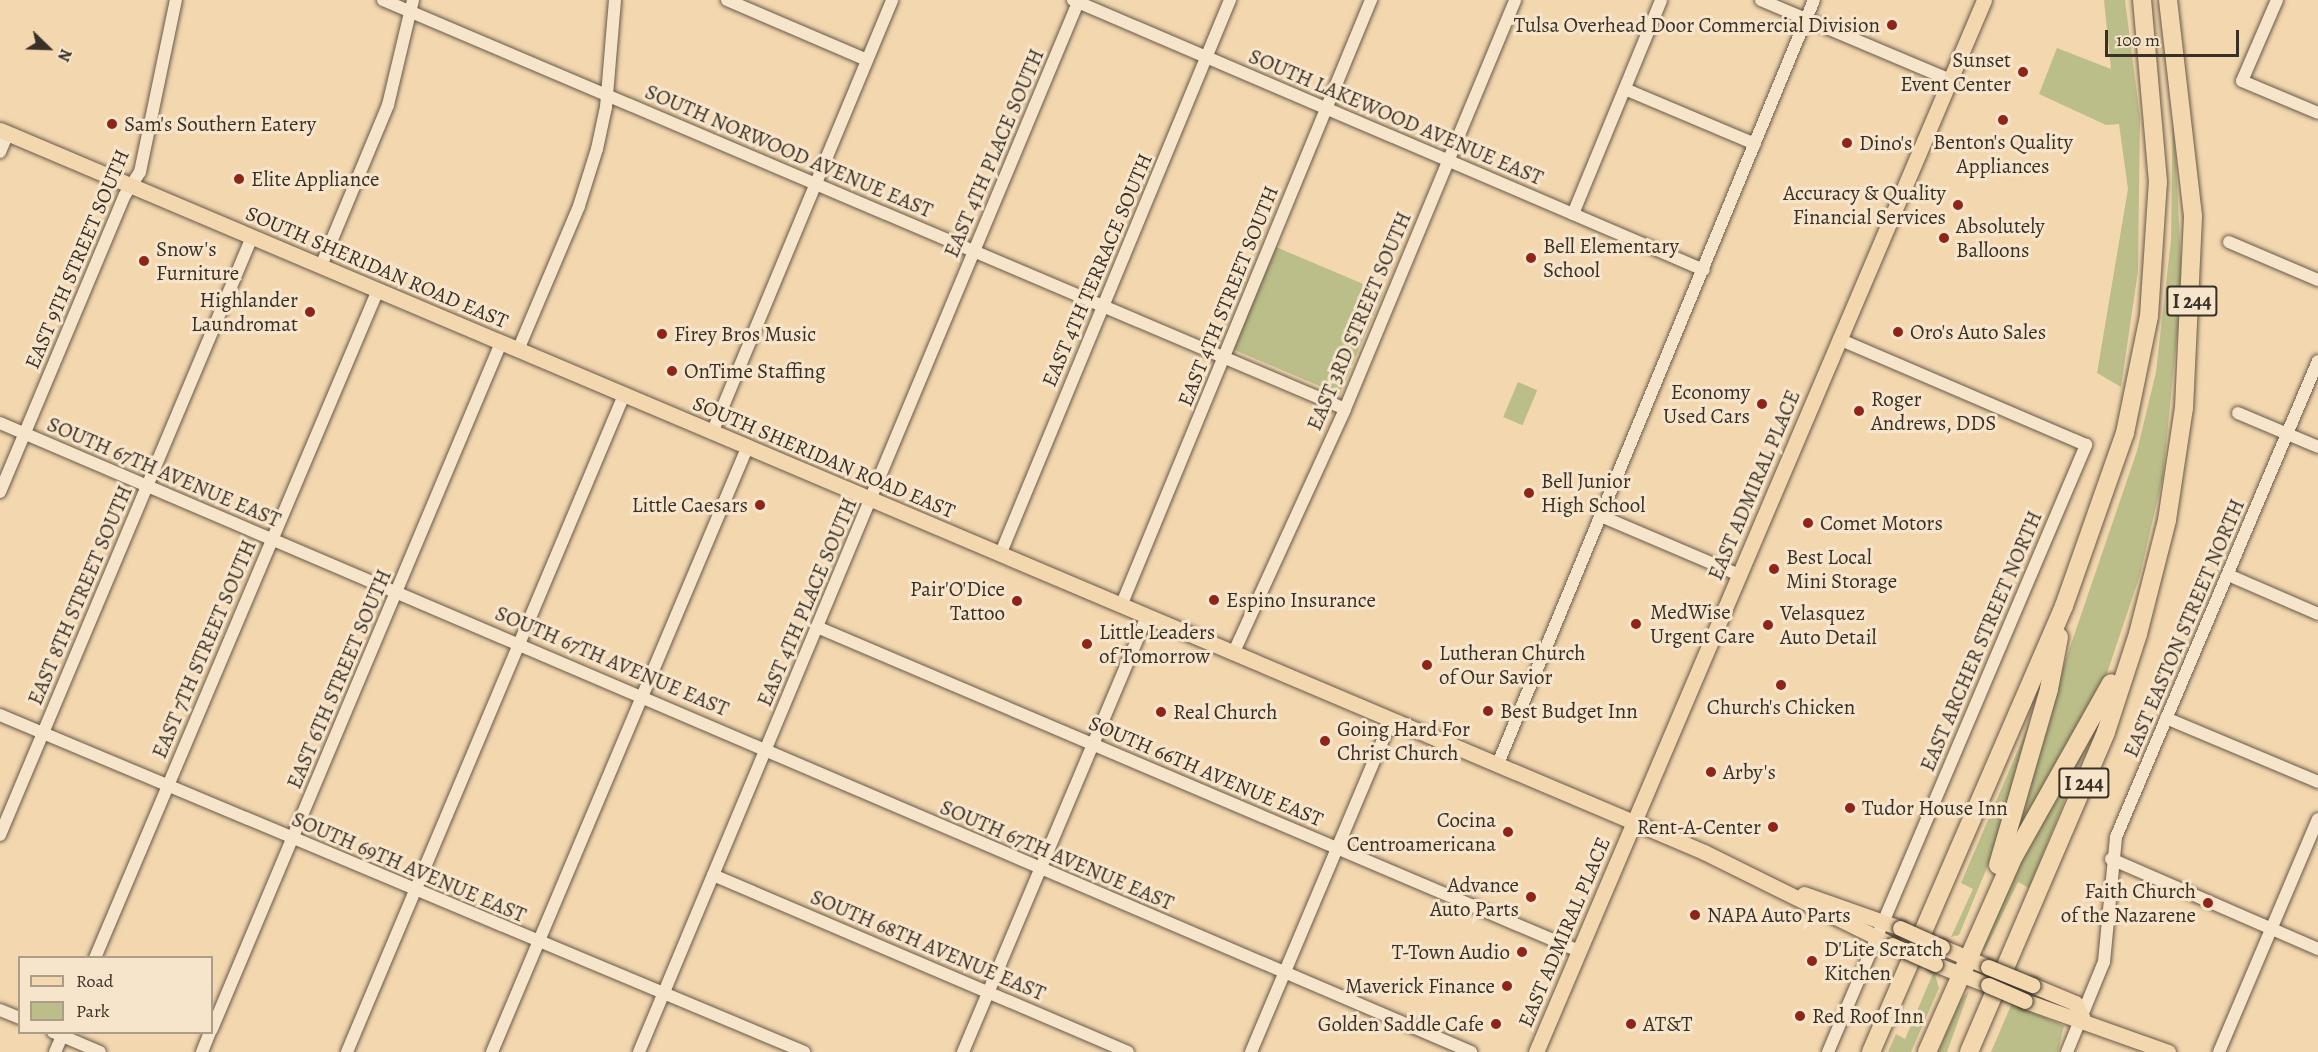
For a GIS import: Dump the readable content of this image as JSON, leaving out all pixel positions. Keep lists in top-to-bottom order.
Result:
{
  "streets": {
    "highway": ["I 244"],
    "main road": ["SOUTH SHERIDAN ROAD EAST", "EAST ADMIRAL PLACE"],
    "street": [
      "SOUTH LAKEWOOD AVENUE EAST",
      "SOUTH NORWOOD AVENUE EAST",
      "EAST 4TH PLACE SOUTH",
      "EAST 9TH STREET SOUTH",
      "EAST 4TH TERRACE SOUTH",
      "EAST 4TH STREET SOUTH",
      "EAST 3RD STREET SOUTH",
      "SOUTH 67TH AVENUE EAST",
      "EAST 8TH STREET SOUTH",
      "EAST EASTON STREET NORTH",
      "EAST ARCHER STREET NORTH",
      "EAST 7TH STREET SOUTH",
      "EAST 6TH STREET SOUTH",
      "SOUTH 66TH AVENUE EAST",
      "SOUTH 69TH AVENUE EAST",
      "SOUTH 68TH AVENUE EAST"
    ]
  },
  "crossings": [
    ["SOUTH LAKEWOOD AVENUE EAST", "EAST 4TH PLACE SOUTH"],
    ["SOUTH LAKEWOOD AVENUE EAST", "EAST 4TH TERRACE SOUTH"],
    ["SOUTH LAKEWOOD AVENUE EAST", "EAST 4TH STREET SOUTH"],
    ["SOUTH LAKEWOOD AVENUE EAST", "EAST 3RD STREET SOUTH"],
    ["SOUTH NORWOOD AVENUE EAST", "EAST 4TH PLACE SOUTH"],
    ["SOUTH NORWOOD AVENUE EAST", "EAST 4TH TERRACE SOUTH"],
    ["SOUTH NORWOOD AVENUE EAST", "EAST 4TH STREET SOUTH"],
    ["SOUTH NORWOOD AVENUE EAST", "EAST 3RD STREET SOUTH"],
    ["EAST 4TH PLACE SOUTH", "SOUTH SHERIDAN ROAD EAST"],
    ["EAST 4TH PLACE SOUTH", "SOUTH 67TH AVENUE EAST"],
    ["EAST 4TH PLACE SOUTH", "SOUTH 66TH AVENUE EAST"],
    ["EAST 4TH PLACE SOUTH", "SOUTH 69TH AVENUE EAST"],
    ["EAST 4TH PLACE SOUTH", "SOUTH 68TH AVENUE EAST"],
    ["EAST 9TH STREET SOUTH", "SOUTH SHERIDAN ROAD EAST"],
    ["EAST 9TH STREET SOUTH", "SOUTH 67TH AVENUE EAST"],
    ["SOUTH SHERIDAN ROAD EAST", "EAST 4TH TERRACE SOUTH"],
    ["SOUTH SHERIDAN ROAD EAST", "EAST 4TH STREET SOUTH"],
    ["SOUTH SHERIDAN ROAD EAST", "EAST 3RD STREET SOUTH"],
    ["SOUTH SHERIDAN ROAD EAST", "EAST ADMIRAL PLACE"],
    ["SOUTH SHERIDAN ROAD EAST", "EAST 8TH STREET SOUTH"],
    ["SOUTH SHERIDAN ROAD EAST", "EAST 7TH STREET SOUTH"],
    ["SOUTH SHERIDAN ROAD EAST", "EAST 6TH STREET SOUTH"],
    ["SOUTH 67TH AVENUE EAST", "EAST 8TH STREET SOUTH"],
    ["SOUTH 67TH AVENUE EAST", "EAST 7TH STREET SOUTH"],
    ["SOUTH 67TH AVENUE EAST", "EAST 6TH STREET SOUTH"],
    ["EAST ADMIRAL PLACE", "EAST ARCHER STREET NORTH"],
    ["EAST ADMIRAL PLACE", "SOUTH 66TH AVENUE EAST"],
    ["EAST 8TH STREET SOUTH", "SOUTH 69TH AVENUE EAST"],
    ["EAST 7TH STREET SOUTH", "SOUTH 69TH AVENUE EAST"],
    ["EAST 6TH STREET SOUTH", "SOUTH 69TH AVENUE EAST"]
  ],
  "places": [
    "Tulsa Overhead Door Commercial Division",
    "Sunset Event Center",
    "Benton's Quality Appliances",
    "Sam's Southern Eatery",
    "Dino's",
    "Elite Appliance",
    "Accuracy & Quality Financial Services",
    "Absolutely Balloons",
    "Bell Elementary School",
    "Snow's Furniture",
    "Highlander Laundromat",
    "Oro's Auto Sales",
    "Firey Bros Music",
    "OnTime Staffing",
    "Economy Used Cars",
    "Roger Andrews, DDS",
    "Bell Junior High School",
    "Little Caesars",
    "Comet Motors",
    "Best Local Mini Storage",
    "Espino Insurance",
    "Pair'O'Dice Tattoo",
    "MedWise Urgent Care",
    "Velasquez Auto Detail",
    "Little Leaders of Tomorrow",
    "Lutheran Church of Our Savior",
    "Church's Chicken",
    "Best Budget Inn",
    "Real Church",
    "Going Hard For Christ Church",
    "Arby's",
    "Tudor House Inn",
    "Rent-A-Center",
    "Cocina Centroamericana",
    "Advance Auto Parts",
    "Faith Church of the Nazarene",
    "NAPA Auto Parts",
    "T-Town Audio",
    "D'Lite Scratch Kitchen",
    "Maverick Finance",
    "Red Roof Inn",
    "Golden Saddle Cafe",
    "AT&T"
  ],
  "legend": ["Road", "Park"],
  "scale_bar": "100 m",
  "north": "bottom right"
}
